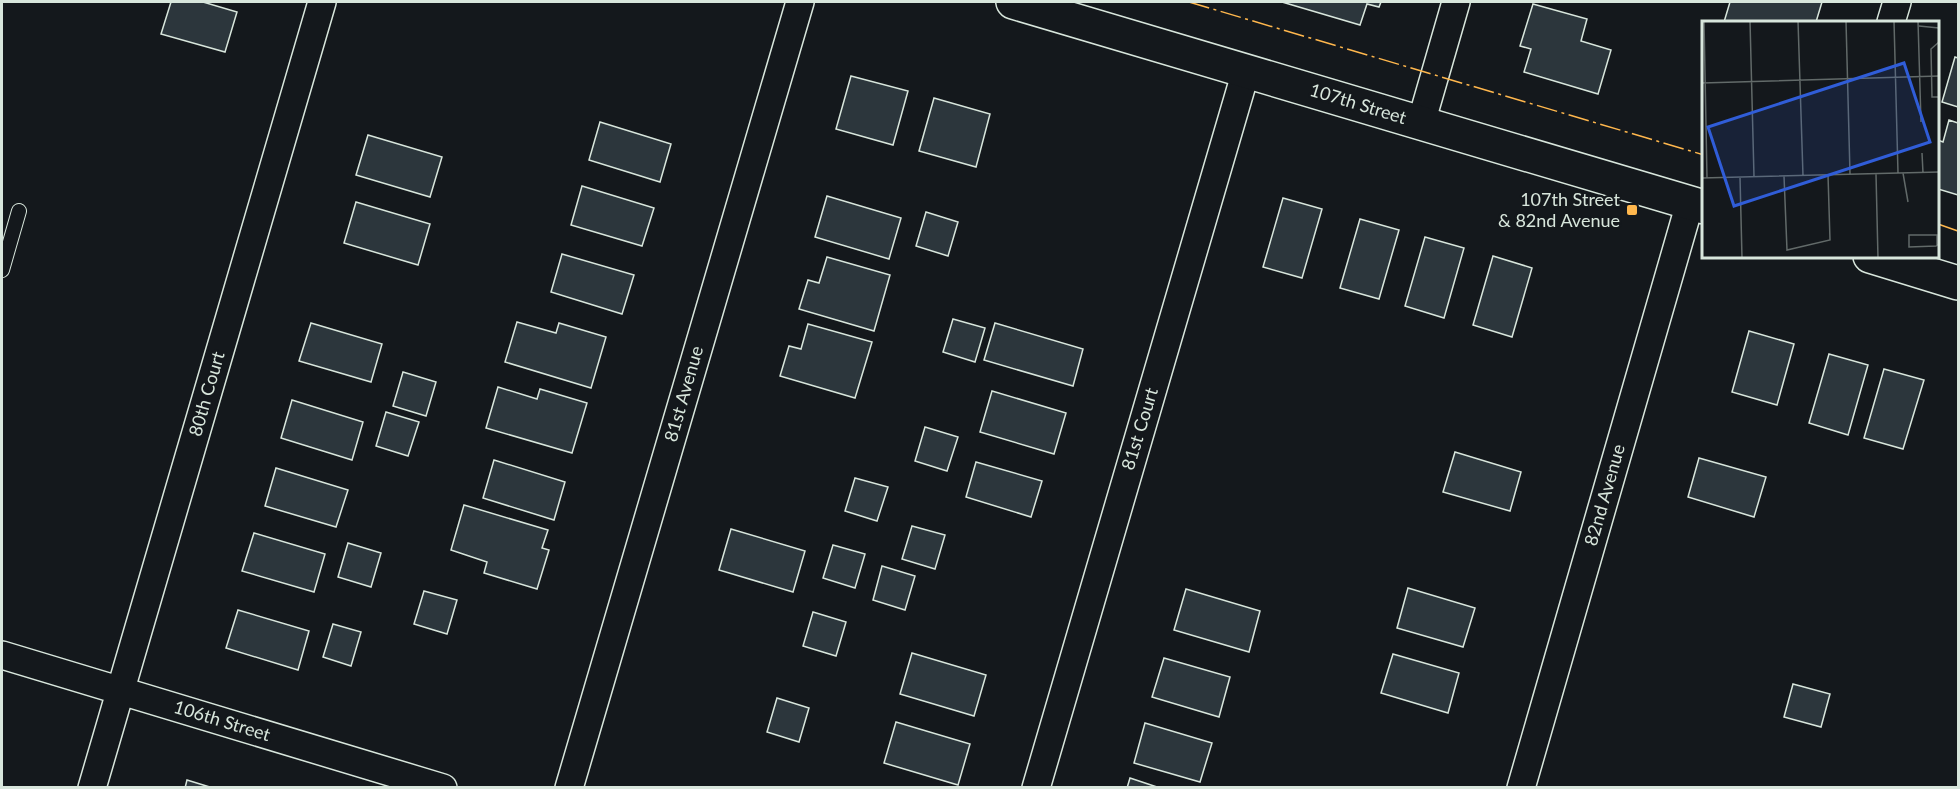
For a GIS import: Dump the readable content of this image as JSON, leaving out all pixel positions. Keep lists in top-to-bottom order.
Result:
{
  "streets": {
    "street": [
      "107th Street",
      "80th Court",
      "81st Avenue",
      "81st Court",
      "82nd Avenue",
      "106th Street"
    ]
  },
  "crossings": [
    ["107th Street", "81st Court"],
    ["107th Street", "82nd Avenue"],
    ["80th Court", "106th Street"]
  ],
  "places": {
    "transit": ["107th Street & 82nd Avenue"]
  }
}
